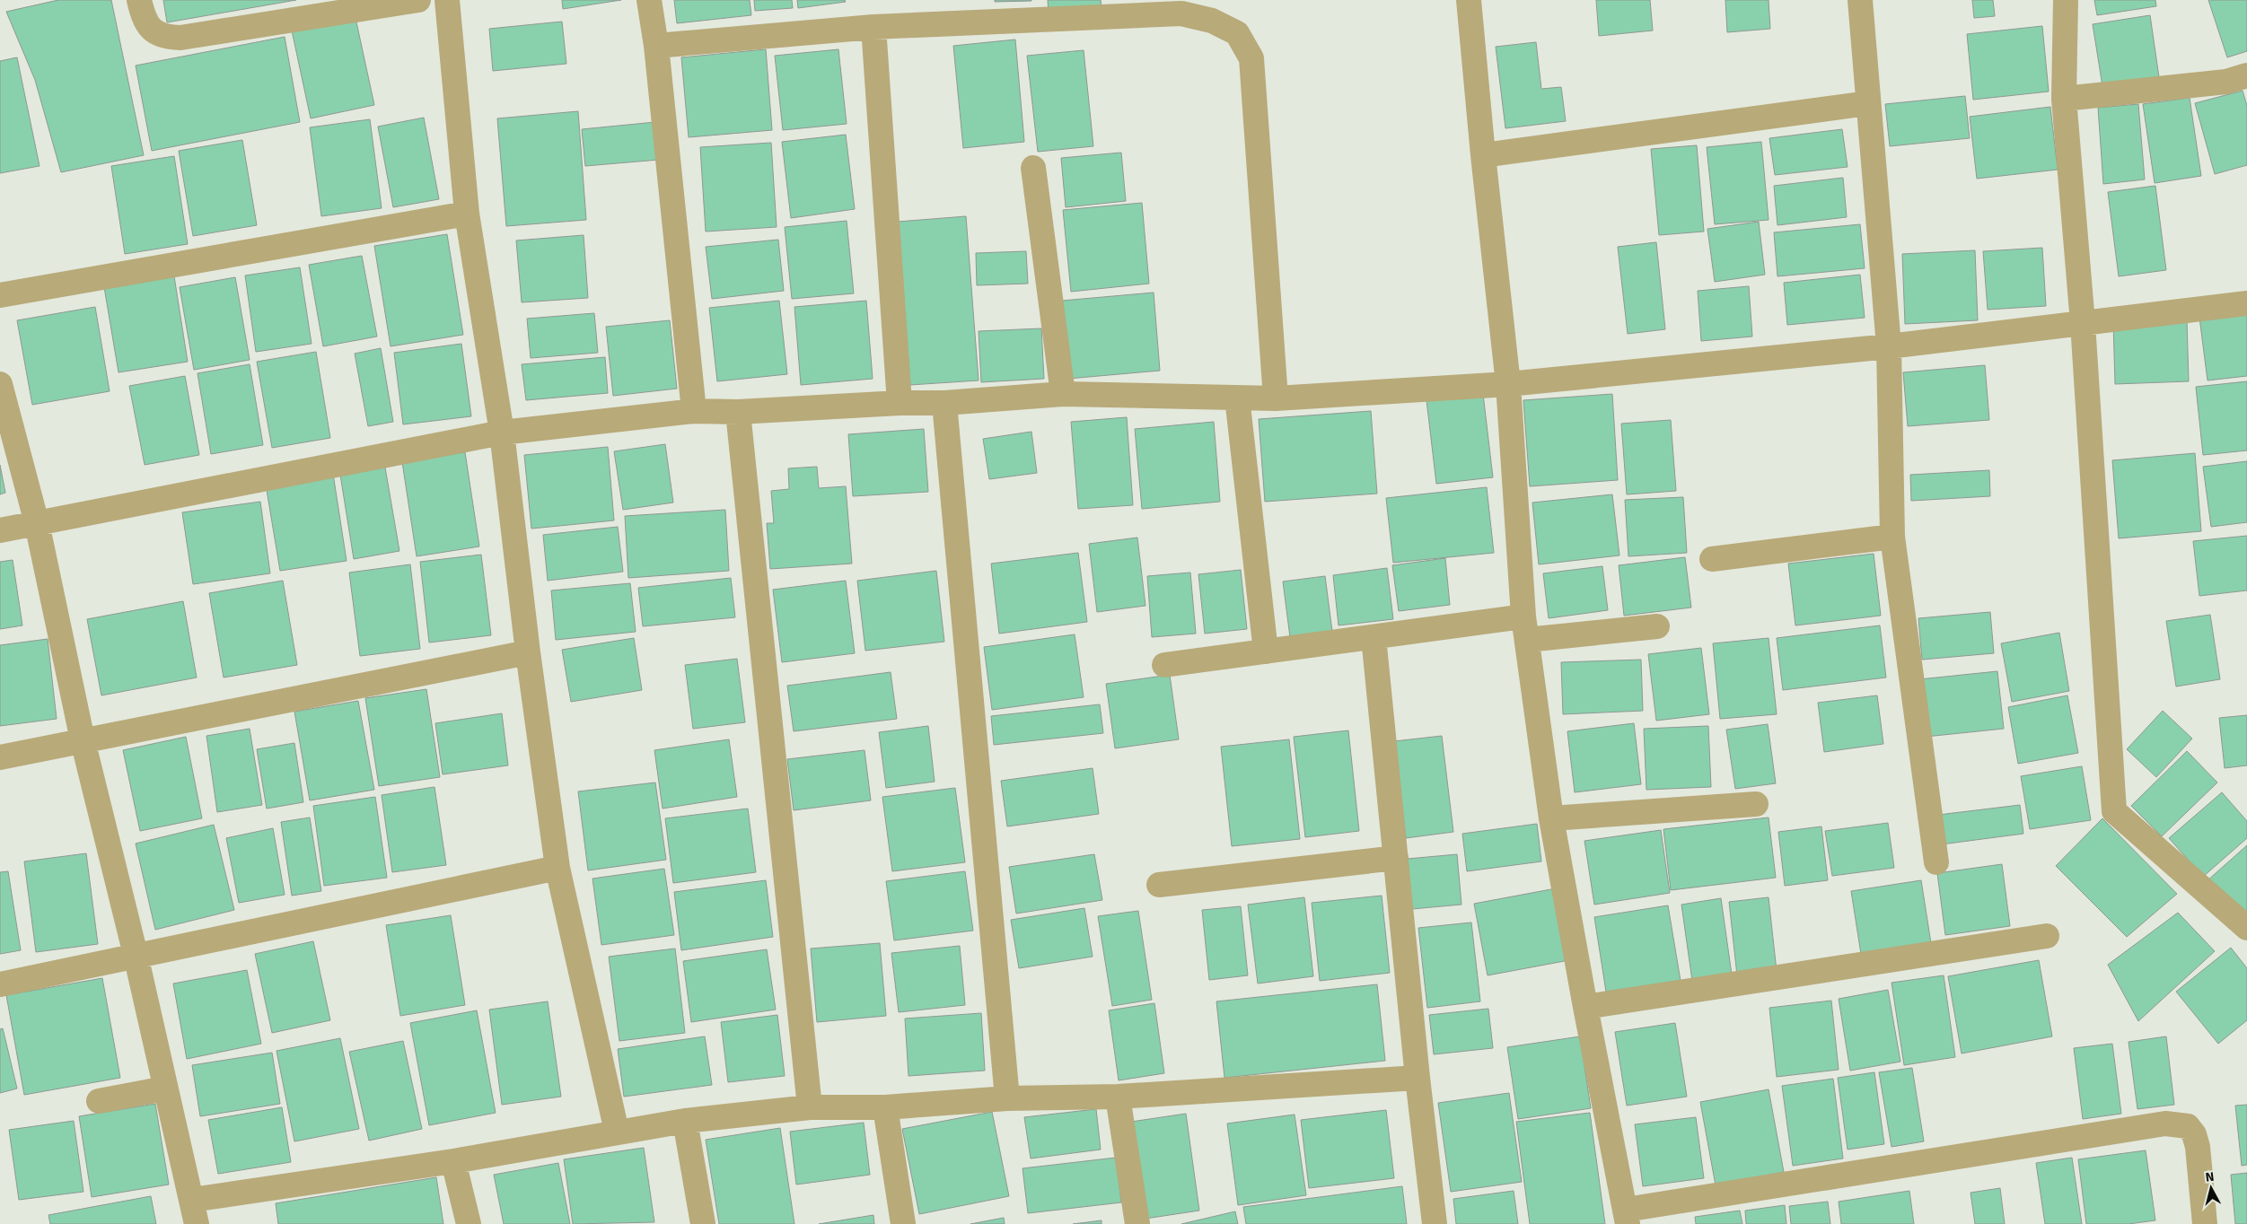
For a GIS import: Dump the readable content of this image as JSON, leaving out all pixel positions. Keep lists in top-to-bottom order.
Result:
{
  "north": "top"
}
